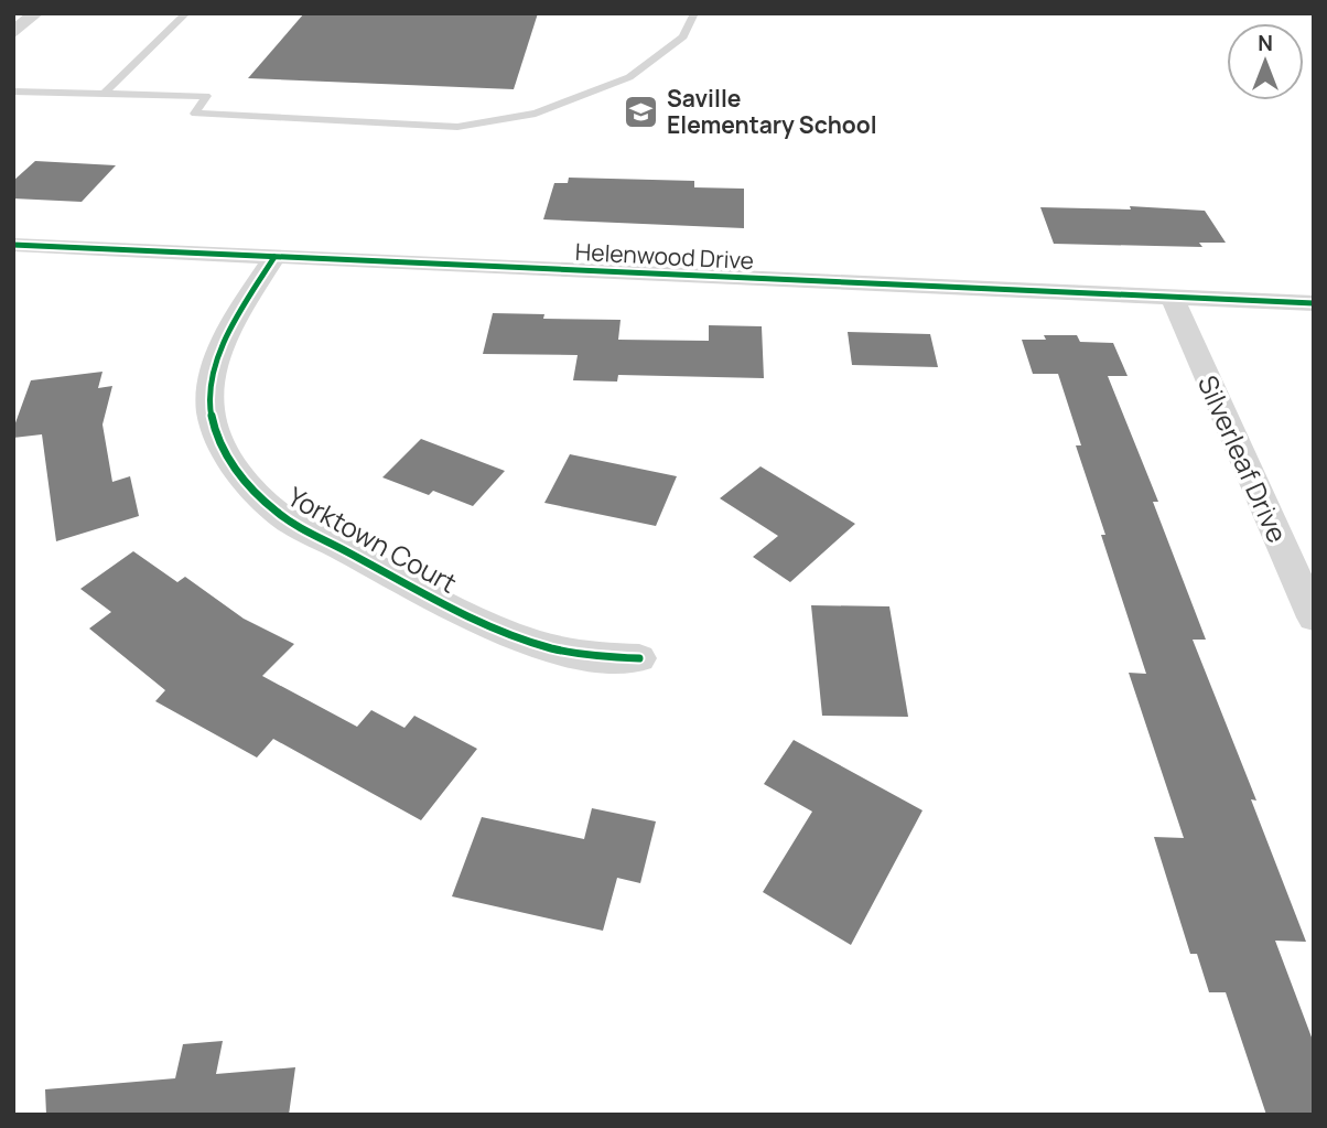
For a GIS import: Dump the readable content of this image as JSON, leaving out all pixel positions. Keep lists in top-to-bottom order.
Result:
{
  "streets": {
    "street": ["Helenwood Drive", "Silverleaf Drive", "Yorktown Court"]
  },
  "crossings": [
    ["Helenwood Drive", "Silverleaf Drive"],
    ["Helenwood Drive", "Yorktown Court"]
  ],
  "places": {
    "school or university": ["Saville Elementary School"]
  },
  "north": "top"
}
